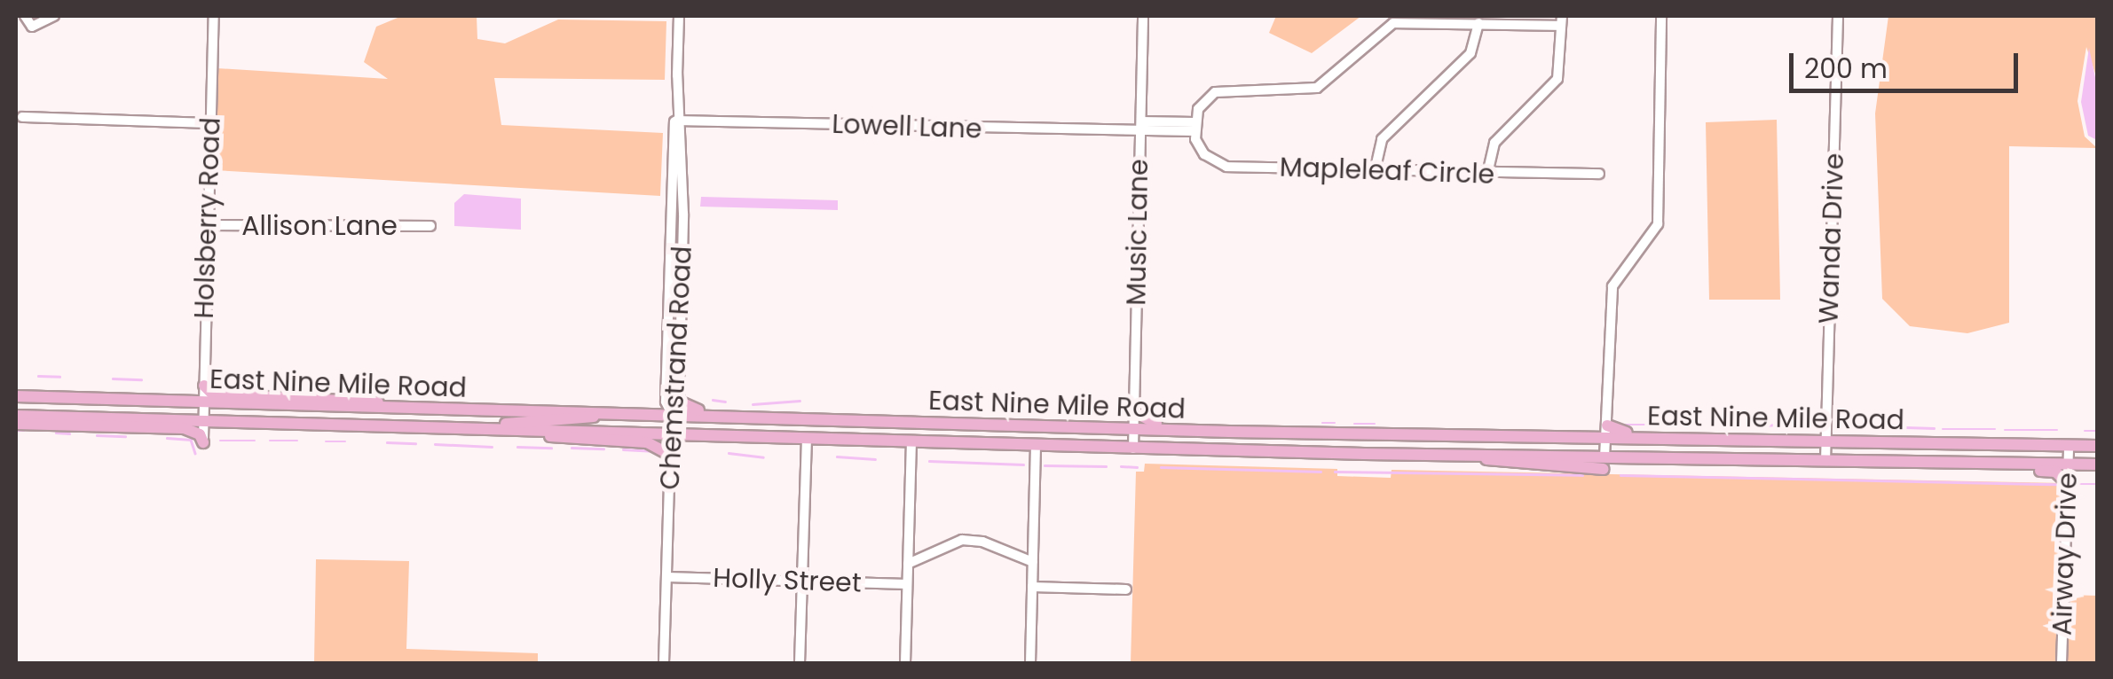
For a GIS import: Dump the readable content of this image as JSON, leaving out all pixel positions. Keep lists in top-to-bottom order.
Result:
{
  "streets": {
    "main road": ["East Nine Mile Road"],
    "street": [
      "Lowell Lane",
      "Mapleleaf Circle",
      "Holsberry Road",
      "Allison Lane",
      "Music Lane",
      "Wanda Drive",
      "Chemstrand Road",
      "Airway Drive",
      "Holly Street"
    ]
  },
  "crossings": [
    ["Lowell Lane", "Mapleleaf Circle"],
    ["Lowell Lane", "Music Lane"],
    ["Lowell Lane", "Chemstrand Road"],
    ["Holsberry Road", "Allison Lane"],
    ["Holsberry Road", "East Nine Mile Road"],
    ["Music Lane", "East Nine Mile Road"],
    ["Wanda Drive", "East Nine Mile Road"],
    ["Chemstrand Road", "East Nine Mile Road"],
    ["Chemstrand Road", "Holly Street"],
    ["East Nine Mile Road", "Airway Drive"]
  ],
  "scale_bar": "200 m"
}
